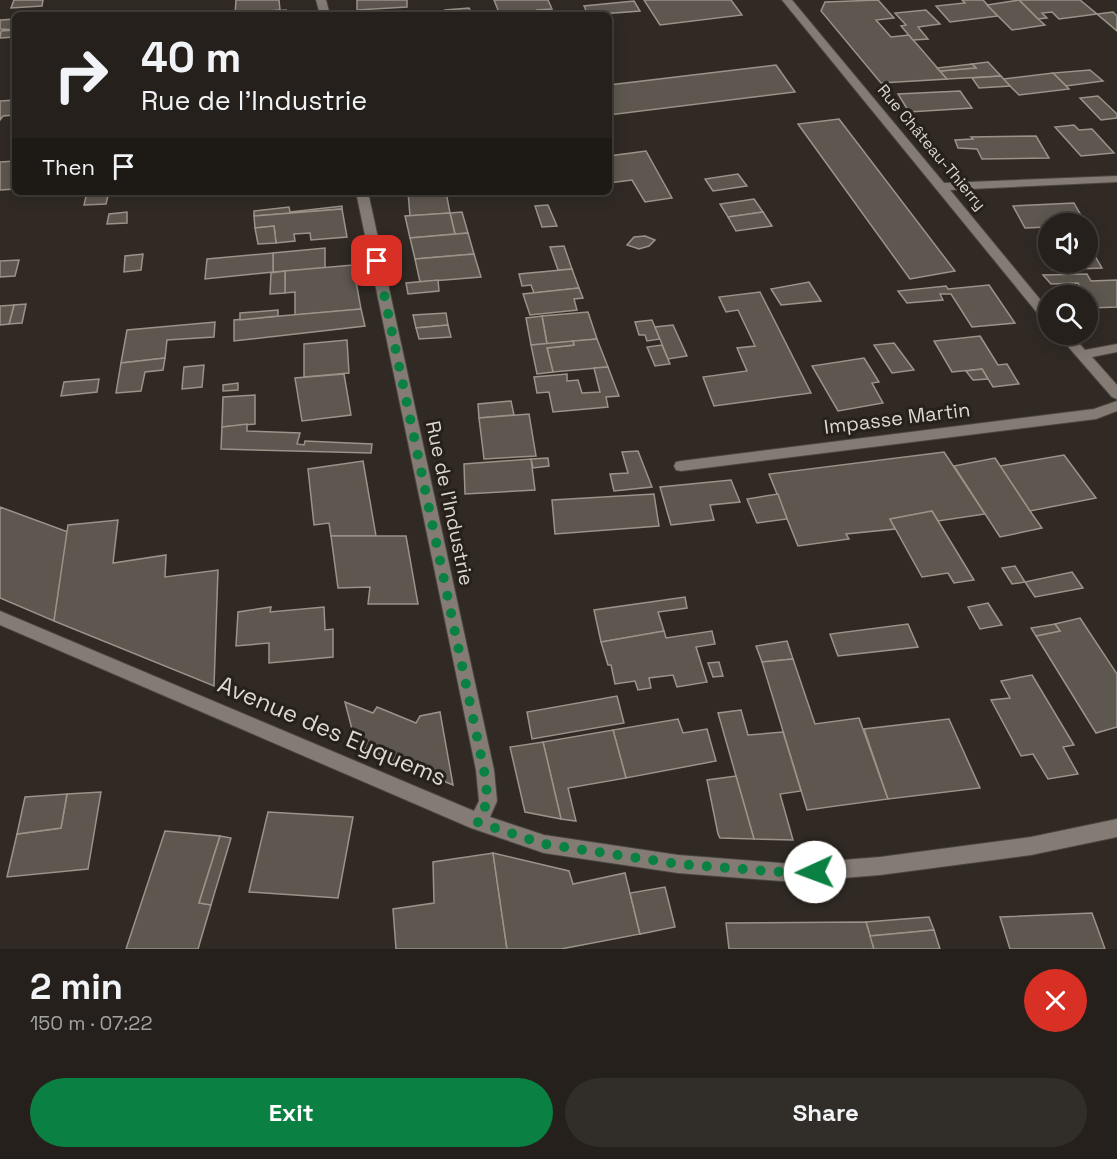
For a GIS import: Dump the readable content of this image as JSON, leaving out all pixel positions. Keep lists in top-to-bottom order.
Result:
{
  "streets": {
    "street": [
      "Rue Château-Thierry",
      "Impasse Martin",
      "Rue de l'Industrie",
      "Avenue des Eyquems"
    ]
  },
  "crossings": [
    ["Rue de l'Industrie", "Avenue des Eyquems"]
  ],
  "page": {
    "turn": ["40 m", "Rue de l'Industrie"],
    "then": "Then",
    "heading": ["2 min", "150 m · 07:22"],
    "buttons": ["Exit", "Share"]
  }
}
